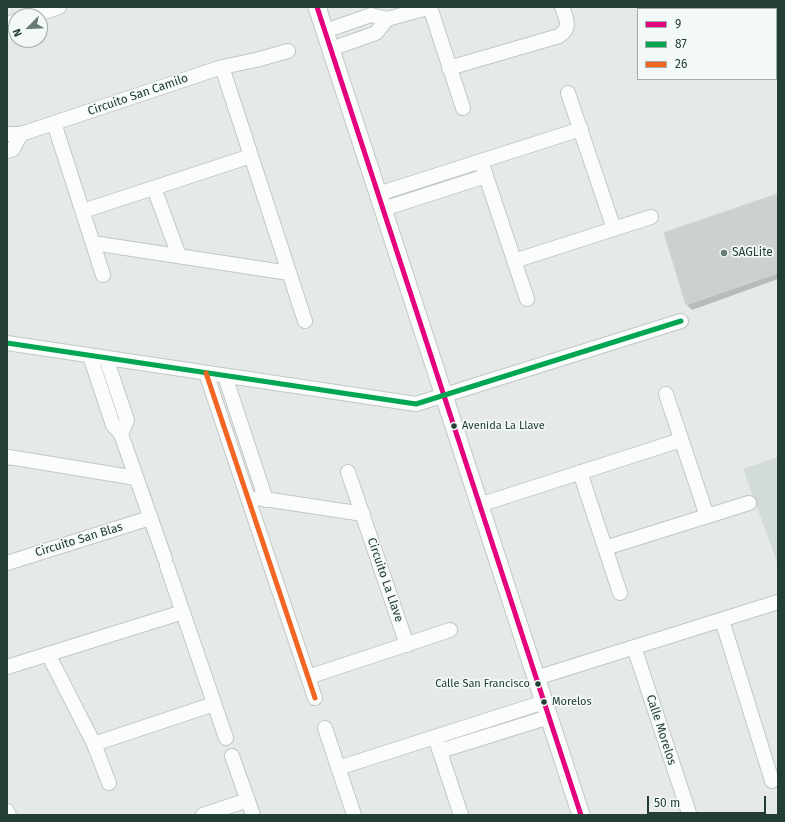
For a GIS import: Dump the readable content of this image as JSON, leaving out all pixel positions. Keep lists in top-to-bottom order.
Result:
{
  "streets": {
    "street": [
      "Circuito San Camilo",
      "Circuito San Blas",
      "Circuito La Llave",
      "Calle Morelos"
    ]
  },
  "places": [
    "SAGLite",
    "Avenida La Llave",
    "Calle San Francisco",
    "Morelos"
  ],
  "lines": ["transit line 9", "transit line 87", "transit line 26"],
  "legend": ["9", "87", "26"],
  "scale_bar": "50 m",
  "north": "bottom left"
}
